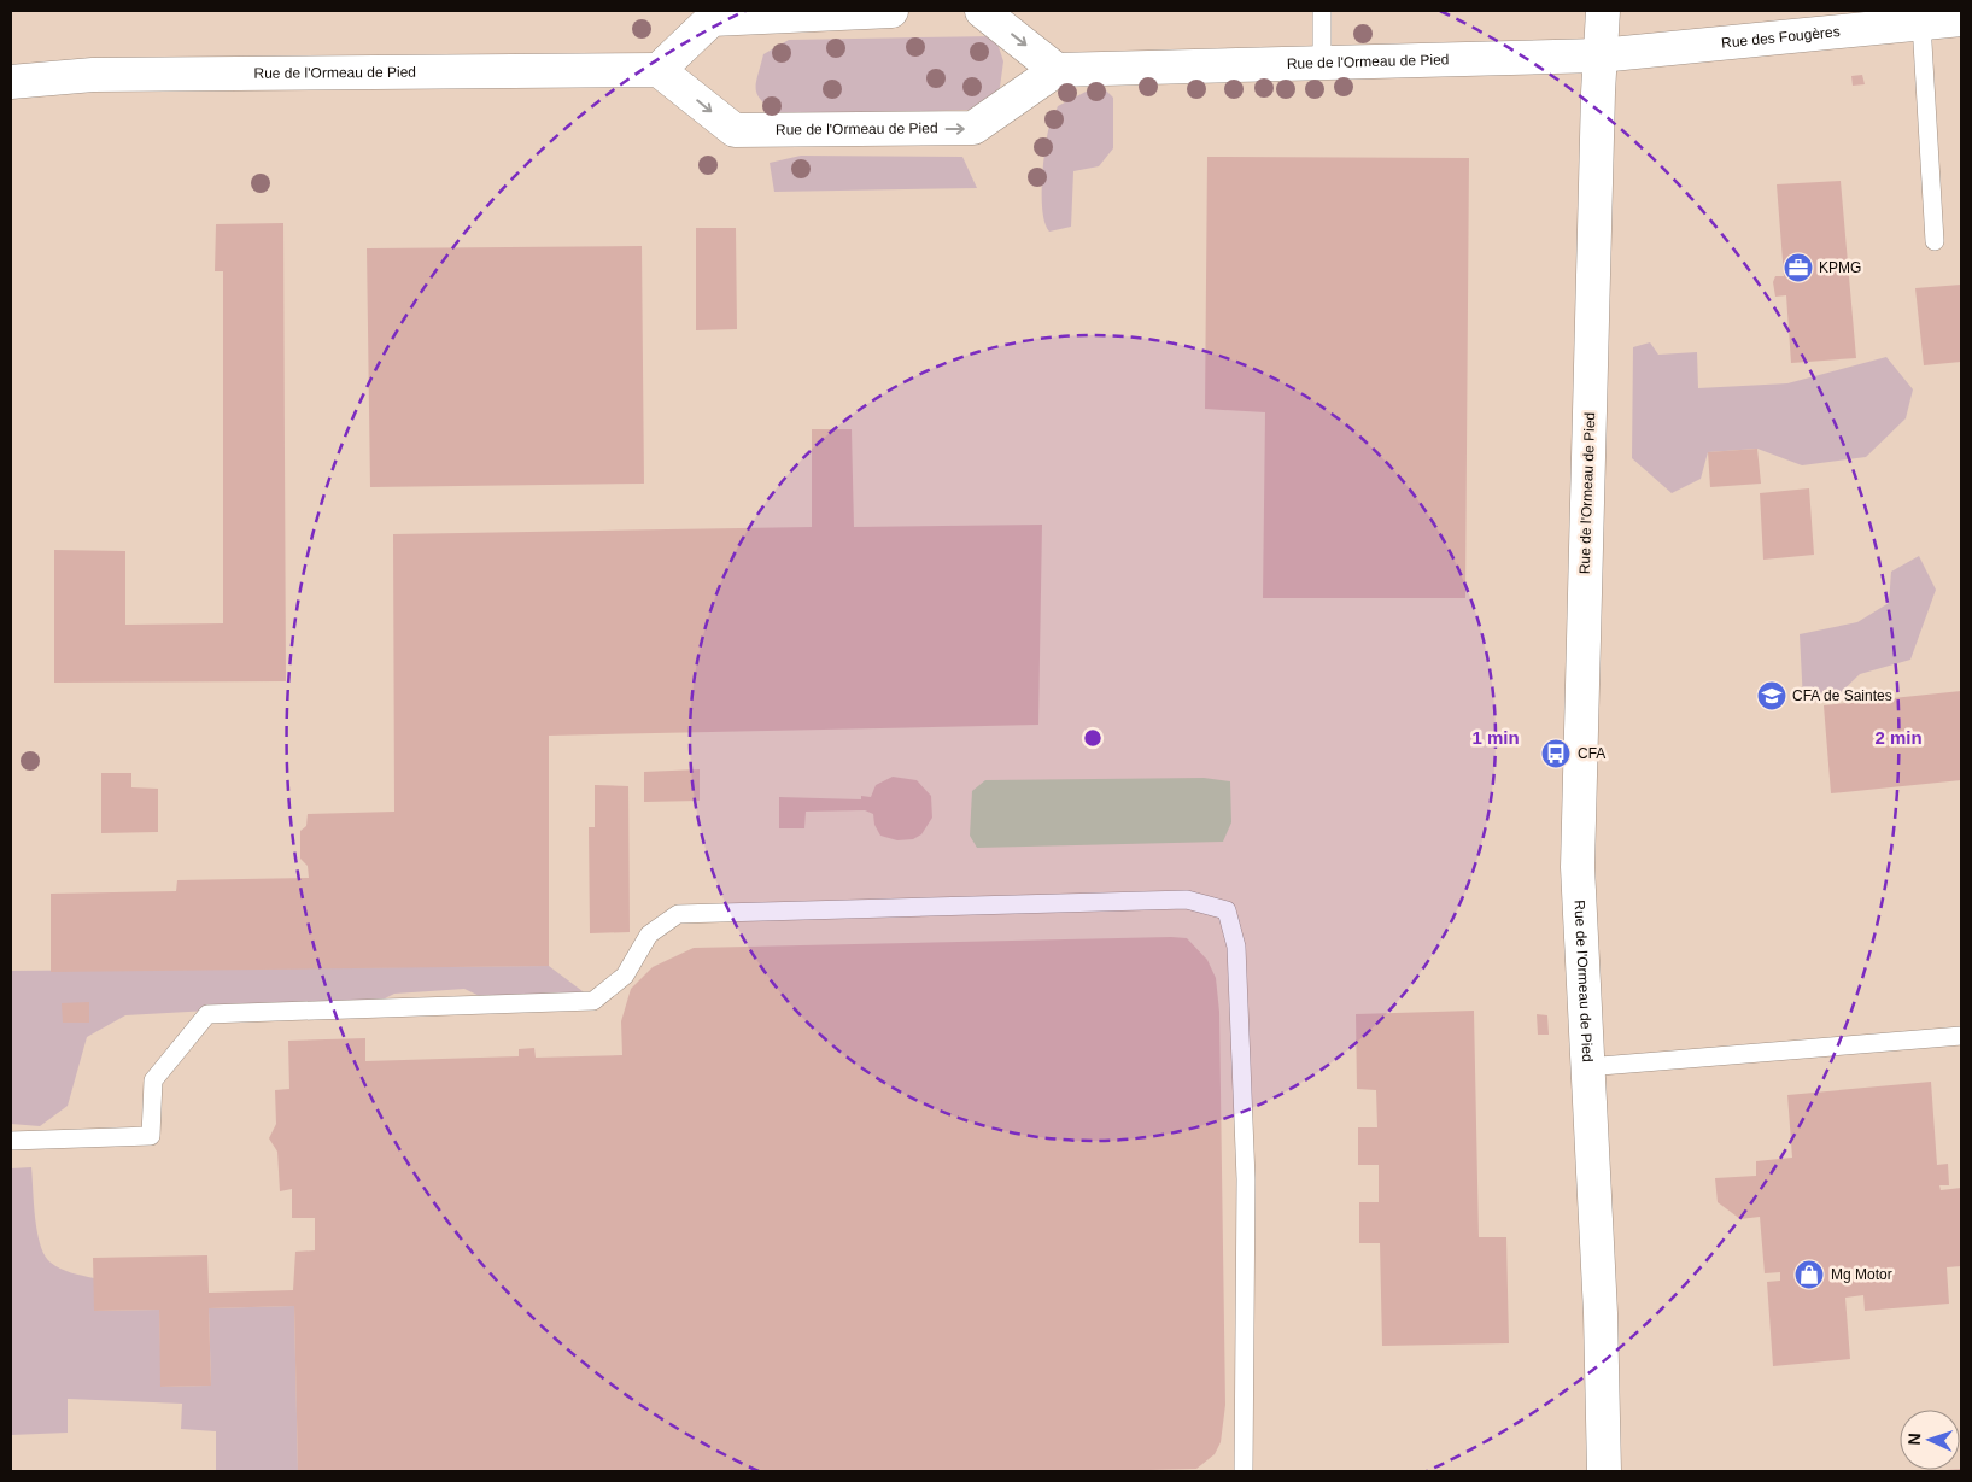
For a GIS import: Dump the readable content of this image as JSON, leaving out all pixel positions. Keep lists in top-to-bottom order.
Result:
{
  "streets": {
    "street": ["Rue des Fougères", "Rue de l'Ormeau de Pied"]
  },
  "crossings": [
    ["Rue des Fougères", "Rue de l'Ormeau de Pied"]
  ],
  "places": {
    "office": ["KPMG"],
    "school or university": ["CFA de Saintes"],
    "bus stop": ["CFA"],
    "shop": ["Mg Motor"]
  },
  "north": "left",
  "rings": ["1 min", "2 min"]
}
